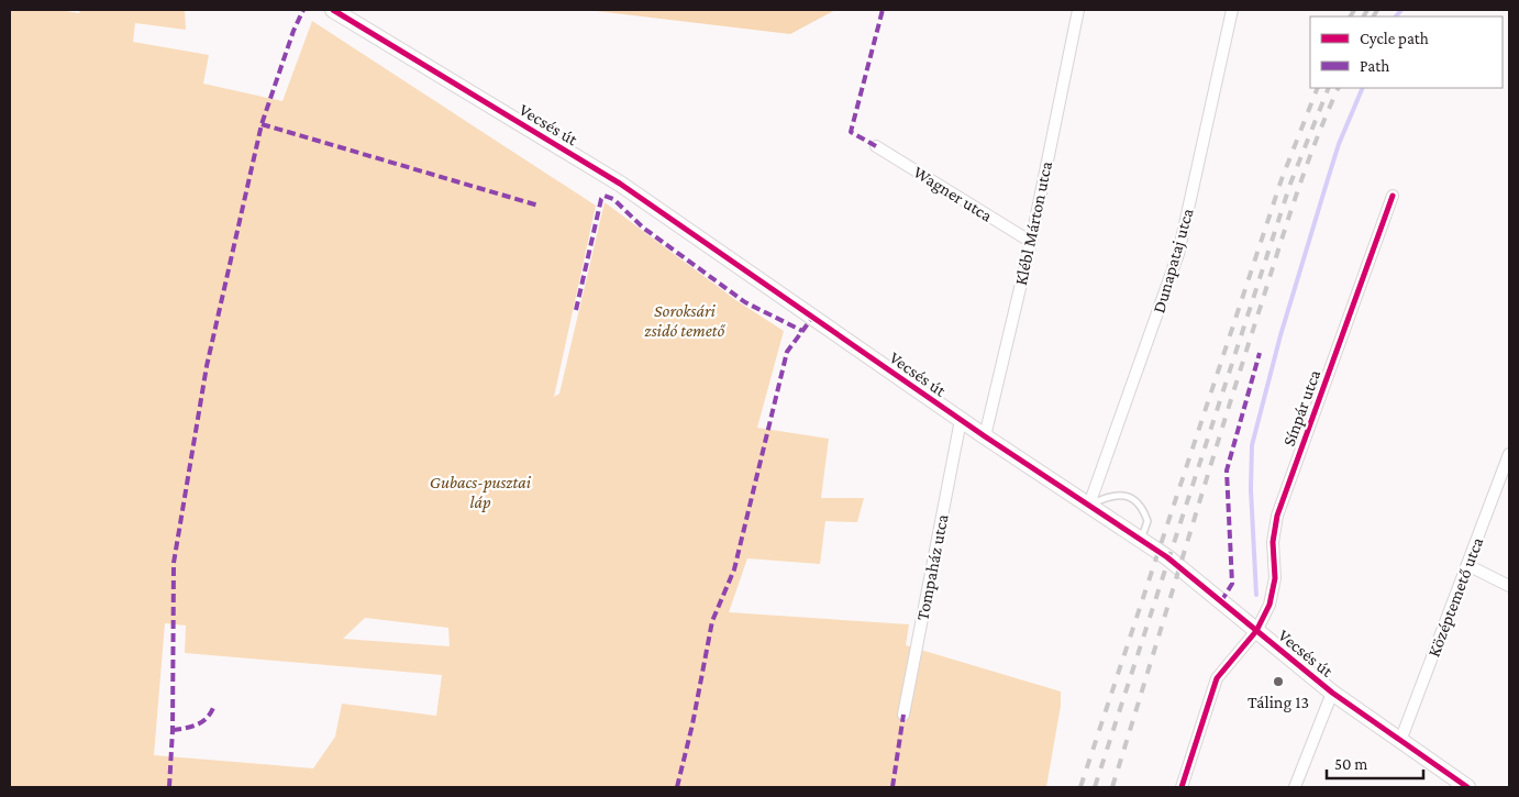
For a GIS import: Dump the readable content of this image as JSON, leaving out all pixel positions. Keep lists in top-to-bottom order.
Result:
{
  "streets": {
    "street": [
      "Vecsés út",
      "Wagner utca",
      "Klébl Márton utca",
      "Dunapataj utca",
      "Sínpár utca",
      "Tompaház utca",
      "Középtemető utca"
    ]
  },
  "crossings": [
    ["Vecsés út", "Klébl Márton utca"],
    ["Vecsés út", "Dunapataj utca"],
    ["Vecsés út", "Sínpár utca"],
    ["Vecsés út", "Tompaház utca"],
    ["Vecsés út", "Középtemető utca"],
    ["Wagner utca", "Klébl Márton utca"]
  ],
  "parks": ["Soroksári zsidó temető", "Gubacs-pusztai láp"],
  "places": ["Táling 13"],
  "legend": ["Cycle path", "Path"],
  "scale_bar": "50 m"
}
